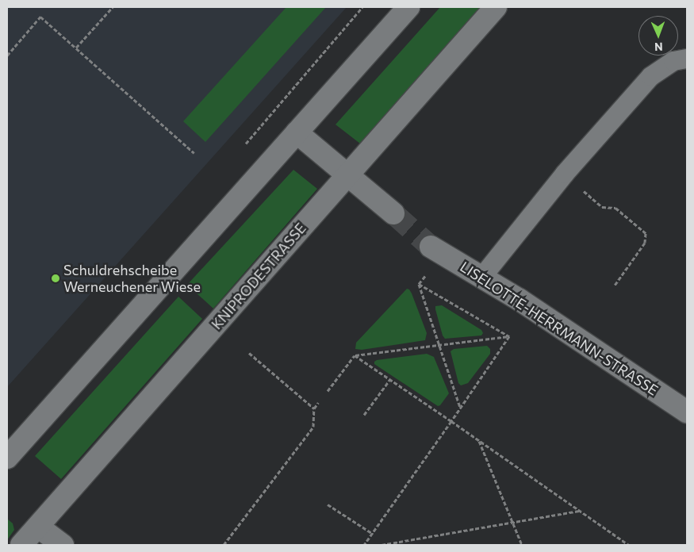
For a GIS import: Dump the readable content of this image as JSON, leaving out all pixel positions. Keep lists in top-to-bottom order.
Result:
{
  "streets": {
    "street": ["KNIPRODESTRASSE", "LISELOTTE-HERRMANN-STRASSE"]
  },
  "places": ["Schuldrehscheibe Werneuchener Wiese"],
  "north": "bottom"
}
